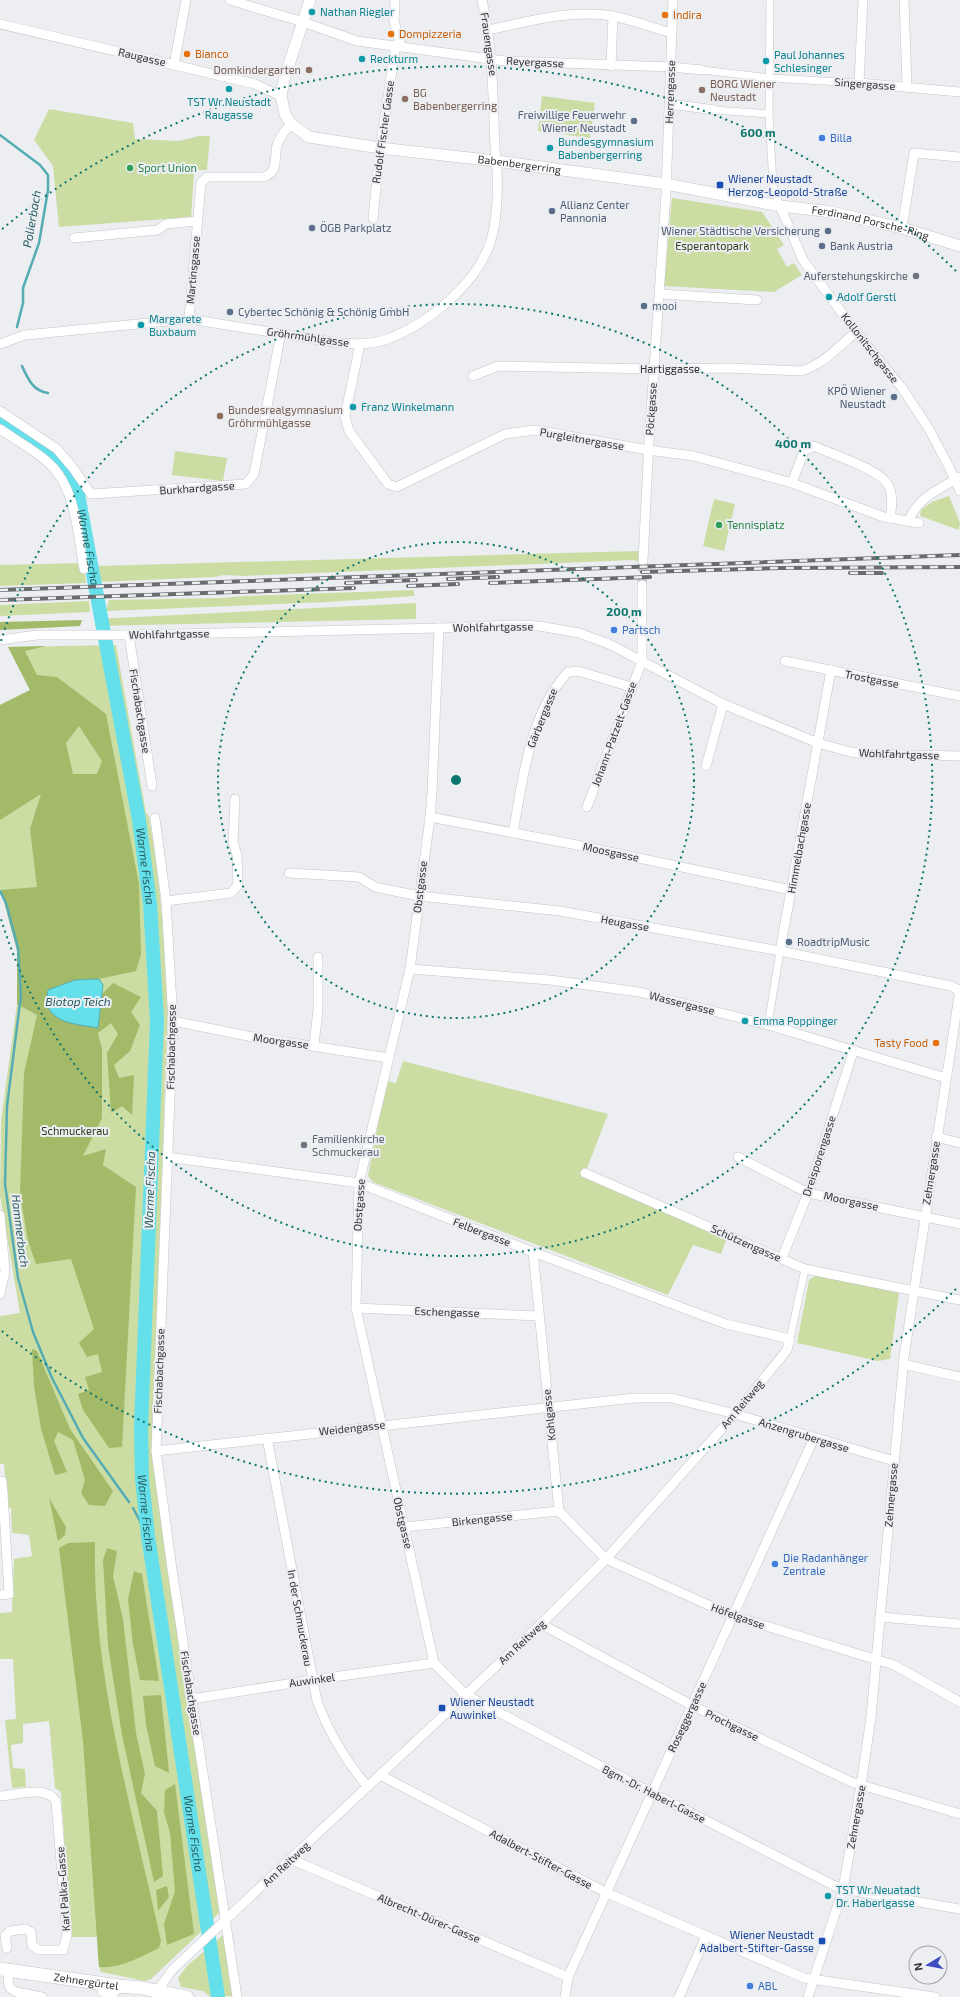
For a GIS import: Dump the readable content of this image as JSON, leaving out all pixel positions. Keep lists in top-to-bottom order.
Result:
{
  "streets": {
    "main road": ["Zehnergürtel"],
    "street": [
      "Frauengasse",
      "Raugasse",
      "Reyergasse",
      "Singergasse",
      "Herrengasse",
      "Rudolf Fischer Gasse",
      "Babenbergerring",
      "Ferdinand Porsche-Ring",
      "Martinsgasse",
      "Gröhrmühlgasse",
      "Kollonitschgasse",
      "Hartiggasse",
      "Pöckgasse",
      "Purgleitnergasse",
      "Burkhardgasse",
      "Wohlfahrtgasse",
      "Trostgasse",
      "Fischabachgasse",
      "Gärbergasse",
      "Johann-Patzelt-Gasse",
      "Himmelbachgasse",
      "Moosgasse",
      "Obstgasse",
      "Heugasse",
      "Wassergasse",
      "Moorgasse",
      "Dreisporengasse",
      "Zehnergasse",
      "Felbergasse",
      "Schützengasse",
      "Eschengasse",
      "Am Reitweg",
      "Kohlgasse",
      "Weidengasse",
      "Anzengrubergasse",
      "Birkengasse",
      "Höfelgasse",
      "In der Schmuckerau",
      "Auwinkel",
      "Roseggergasse",
      "Prochgasse",
      "Bgm.-Dr. Haberl-Gasse",
      "Adalbert-Stifter-Gasse",
      "Karl Palka-Gasse",
      "Albrecht-Dürer-Gasse"
    ]
  },
  "crossings": [
    ["Frauengasse", "Reyergasse"],
    ["Frauengasse", "Babenbergerring"],
    ["Frauengasse", "Gröhrmühlgasse"],
    ["Reyergasse", "Singergasse"],
    ["Reyergasse", "Herrengasse"],
    ["Reyergasse", "Rudolf Fischer Gasse"],
    ["Herrengasse", "Babenbergerring"],
    ["Herrengasse", "Pöckgasse"],
    ["Rudolf Fischer Gasse", "Babenbergerring"],
    ["Babenbergerring", "Ferdinand Porsche-Ring"],
    ["Babenbergerring", "Martinsgasse"],
    ["Babenbergerring", "Gröhrmühlgasse"],
    ["Babenbergerring", "Kollonitschgasse"],
    ["Babenbergerring", "Pöckgasse"],
    ["Ferdinand Porsche-Ring", "Kollonitschgasse"],
    ["Martinsgasse", "Gröhrmühlgasse"],
    ["Gröhrmühlgasse", "Purgleitnergasse"],
    ["Gröhrmühlgasse", "Burkhardgasse"],
    ["Kollonitschgasse", "Hartiggasse"],
    ["Hartiggasse", "Pöckgasse"],
    ["Pöckgasse", "Purgleitnergasse"],
    ["Wohlfahrtgasse", "Fischabachgasse"],
    ["Wohlfahrtgasse", "Johann-Patzelt-Gasse"],
    ["Wohlfahrtgasse", "Himmelbachgasse"],
    ["Wohlfahrtgasse", "Obstgasse"],
    ["Trostgasse", "Himmelbachgasse"],
    ["Fischabachgasse", "Moorgasse"],
    ["Fischabachgasse", "Felbergasse"],
    ["Fischabachgasse", "Am Reitweg"],
    ["Fischabachgasse", "Weidengasse"],
    ["Fischabachgasse", "Auwinkel"],
    ["Gärbergasse", "Johann-Patzelt-Gasse"],
    ["Gärbergasse", "Moosgasse"],
    ["Himmelbachgasse", "Moosgasse"],
    ["Himmelbachgasse", "Heugasse"],
    ["Himmelbachgasse", "Wassergasse"],
    ["Moosgasse", "Obstgasse"],
    ["Obstgasse", "Heugasse"],
    ["Obstgasse", "Wassergasse"],
    ["Obstgasse", "Moorgasse"],
    ["Obstgasse", "Felbergasse"],
    ["Obstgasse", "Eschengasse"],
    ["Obstgasse", "Weidengasse"],
    ["Obstgasse", "Birkengasse"],
    ["Obstgasse", "Auwinkel"],
    ["Heugasse", "Zehnergasse"],
    ["Wassergasse", "Dreisporengasse"],
    ["Wassergasse", "Zehnergasse"],
    ["Moorgasse", "Dreisporengasse"],
    ["Moorgasse", "Zehnergasse"],
    ["Dreisporengasse", "Schützengasse"],
    ["Zehnergasse", "Schützengasse"],
    ["Zehnergasse", "Anzengrubergasse"],
    ["Zehnergasse", "Höfelgasse"],
    ["Zehnergasse", "Prochgasse"],
    ["Zehnergasse", "Bgm.-Dr. Haberl-Gasse"],
    ["Zehnergasse", "Adalbert-Stifter-Gasse"],
    ["Felbergasse", "Am Reitweg"],
    ["Felbergasse", "Kohlgasse"],
    ["Eschengasse", "Kohlgasse"],
    ["Am Reitweg", "Anzengrubergasse"],
    ["Am Reitweg", "Höfelgasse"],
    ["Am Reitweg", "In der Schmuckerau"],
    ["Am Reitweg", "Prochgasse"],
    ["Am Reitweg", "Bgm.-Dr. Haberl-Gasse"],
    ["Am Reitweg", "Adalbert-Stifter-Gasse"],
    ["Am Reitweg", "Albrecht-Dürer-Gasse"],
    ["Am Reitweg", "Zehnergürtel"],
    ["Kohlgasse", "Weidengasse"],
    ["Kohlgasse", "Anzengrubergasse"],
    ["Kohlgasse", "Birkengasse"],
    ["Weidengasse", "Anzengrubergasse"],
    ["Weidengasse", "In der Schmuckerau"],
    ["Anzengrubergasse", "Roseggergasse"],
    ["Höfelgasse", "Roseggergasse"],
    ["In der Schmuckerau", "Auwinkel"],
    ["Roseggergasse", "Prochgasse"],
    ["Roseggergasse", "Bgm.-Dr. Haberl-Gasse"],
    ["Roseggergasse", "Adalbert-Stifter-Gasse"],
    ["Roseggergasse", "Albrecht-Dürer-Gasse"]
  ],
  "water": [
    "Polierbach",
    "Warme Fischa",
    "Biotop Teich",
    "Hammerbach"
  ],
  "parks": ["Esperantopark", "Schmuckerau"],
  "places": {
    "other": [
      "Nathan Riegler",
      "Indira",
      "Dompizzeria",
      "Bianco",
      "Reckturm",
      "Paul Johannes Schlesinger",
      "Domkindergarten",
      "TST Wr.Neustadt Raugasse",
      "BORG Wiener Neustadt",
      "BG Babenbergerring",
      "Freiwillige Feuerwehr Wiener Neustadt",
      "Billa",
      "Bundesgymnasium Babenbergerring",
      "Sport Union",
      "Allianz Center Pannonia",
      "ÖGB Parkplatz",
      "Wiener Städtische Versicherung",
      "Bank Austria",
      "Auferstehungskirche",
      "Adolf Gerstl",
      "mooi",
      "Cybertec Schönig & Schönig GmbH",
      "Margarete Buxbaum",
      "KPÖ Wiener Neustadt",
      "Franz Winkelmann",
      "Bundesrealgymnasium Gröhrmühlgasse",
      "Tennisplatz",
      "Partsch",
      "RoadtripMusic",
      "Emma Poppinger",
      "Tasty Food",
      "Familienkirche Schmuckerau",
      "Die Radanhänger Zentrale",
      "TST Wr.Neuatadt Dr. Haberlgasse",
      "ABL"
    ],
    "transit": ["Wiener Neustadt Herzog-Leopold-Straße", "Wiener Neustadt Auwinkel", "Wiener Neustadt Adalbert-Stifter-Gasse"]
  },
  "north": "left",
  "rings": ["600 m", "400 m", "200 m"]
}
